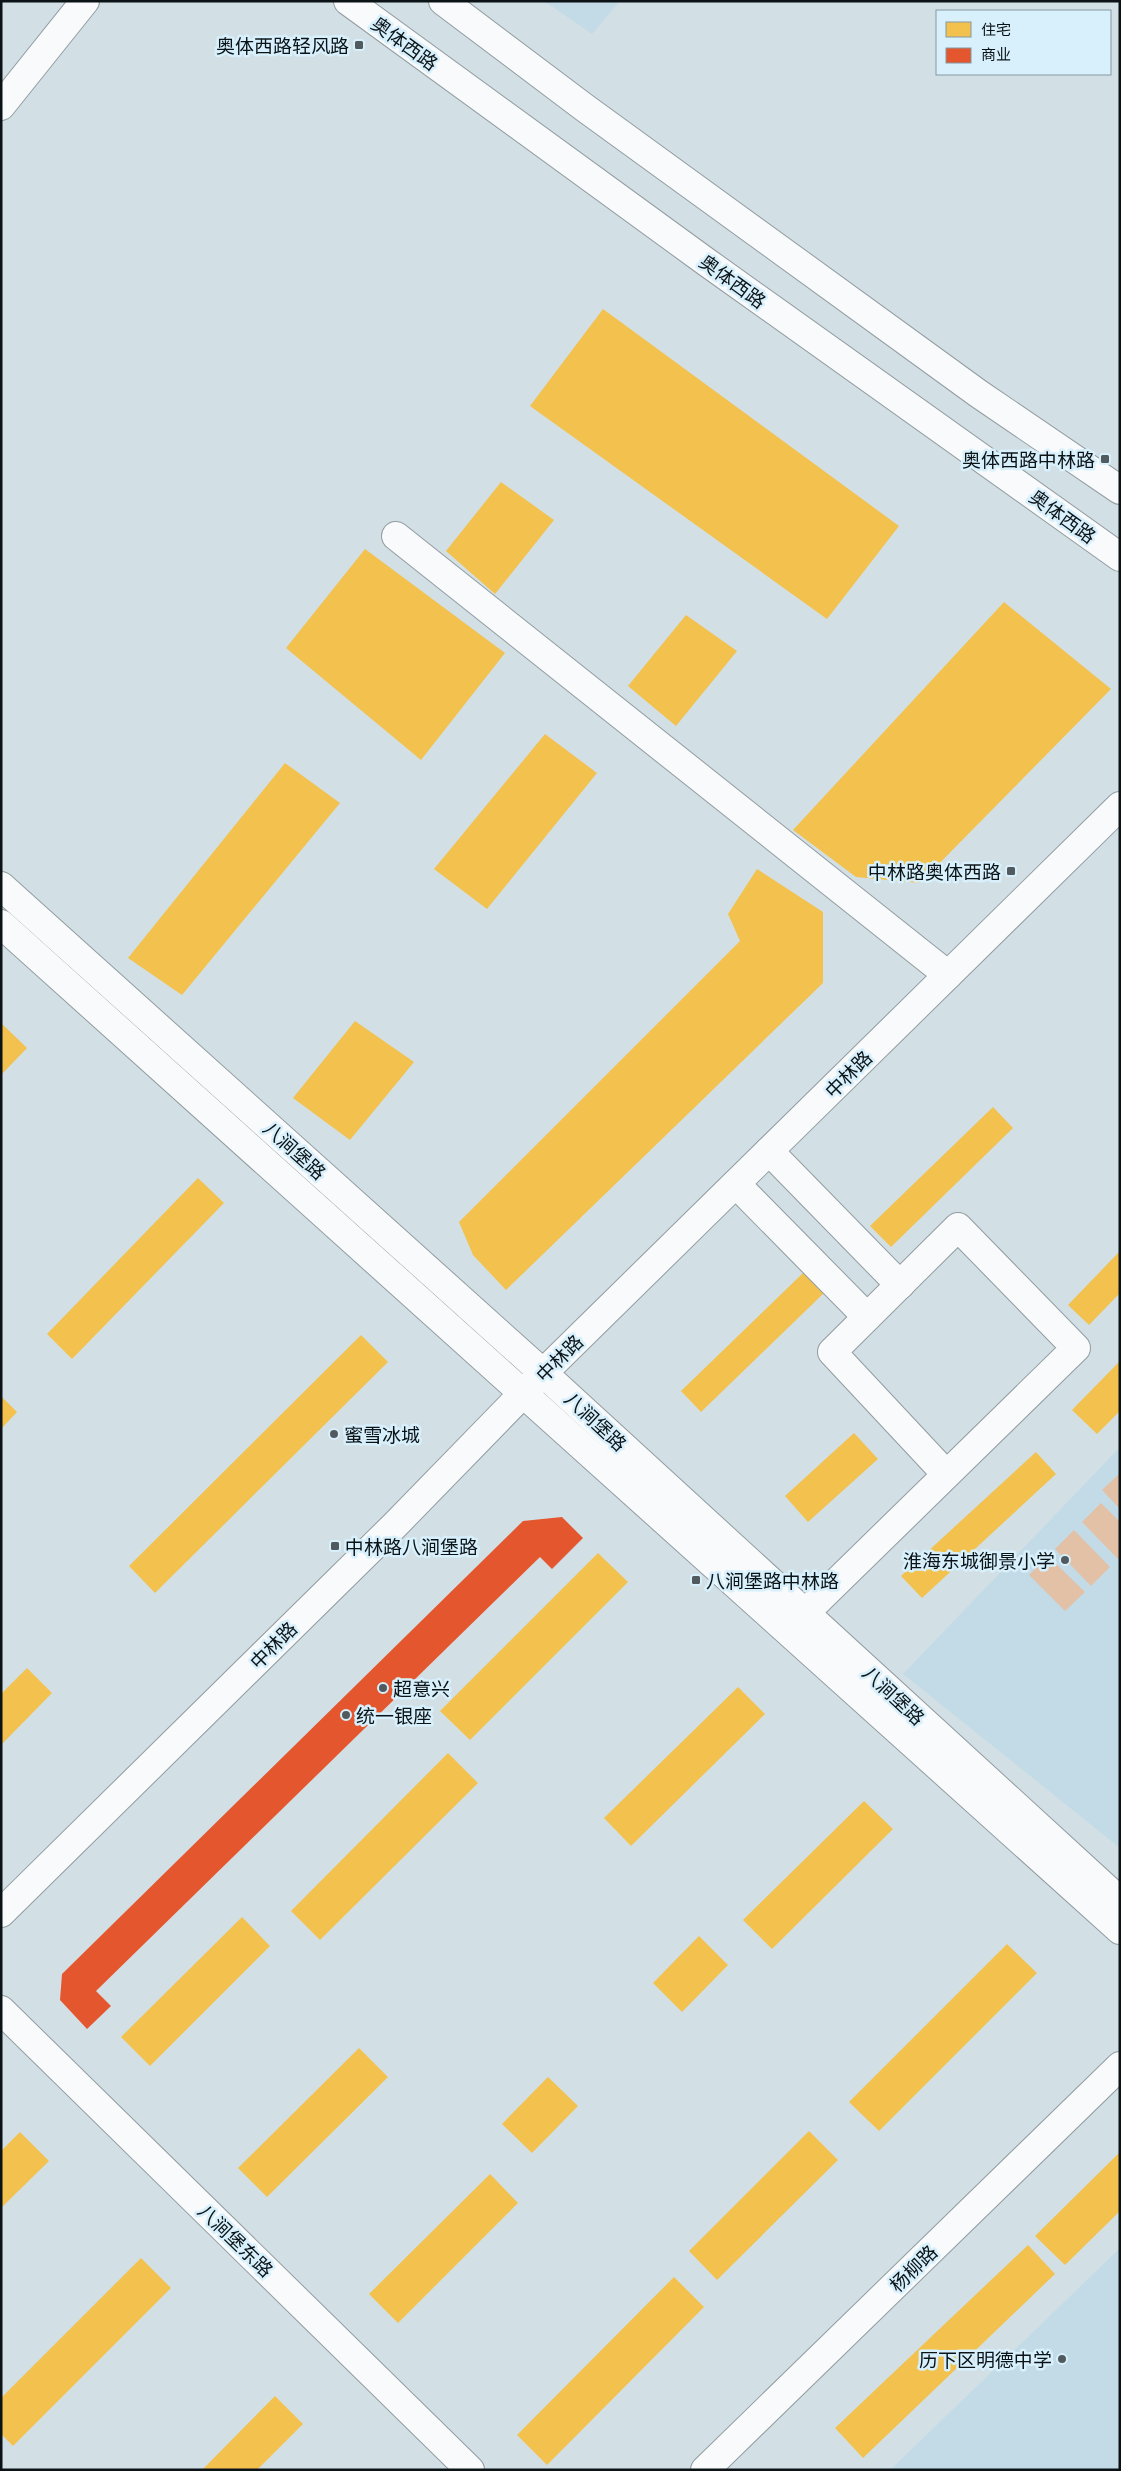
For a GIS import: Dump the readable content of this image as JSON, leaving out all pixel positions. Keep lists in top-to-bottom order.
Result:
{
  "streets": {
    "street": [
      "奥体西路",
      "中林路",
      "八涧堡路",
      "八涧堡东路",
      "杨柳路"
    ]
  },
  "crossings": [
    ["中林路", "八涧堡路"]
  ],
  "places": {
    "transit": [
      "奥体西路轻风路",
      "奥体西路中林路",
      "中林路奥体西路",
      "中林路八涧堡路",
      "八涧堡路中林路"
    ],
    "other": [
      "蜜雪冰城",
      "淮海东城御景小学",
      "超意兴",
      "统一银座",
      "历下区明德中学"
    ]
  },
  "legend": ["住宅", "商业"]
}
